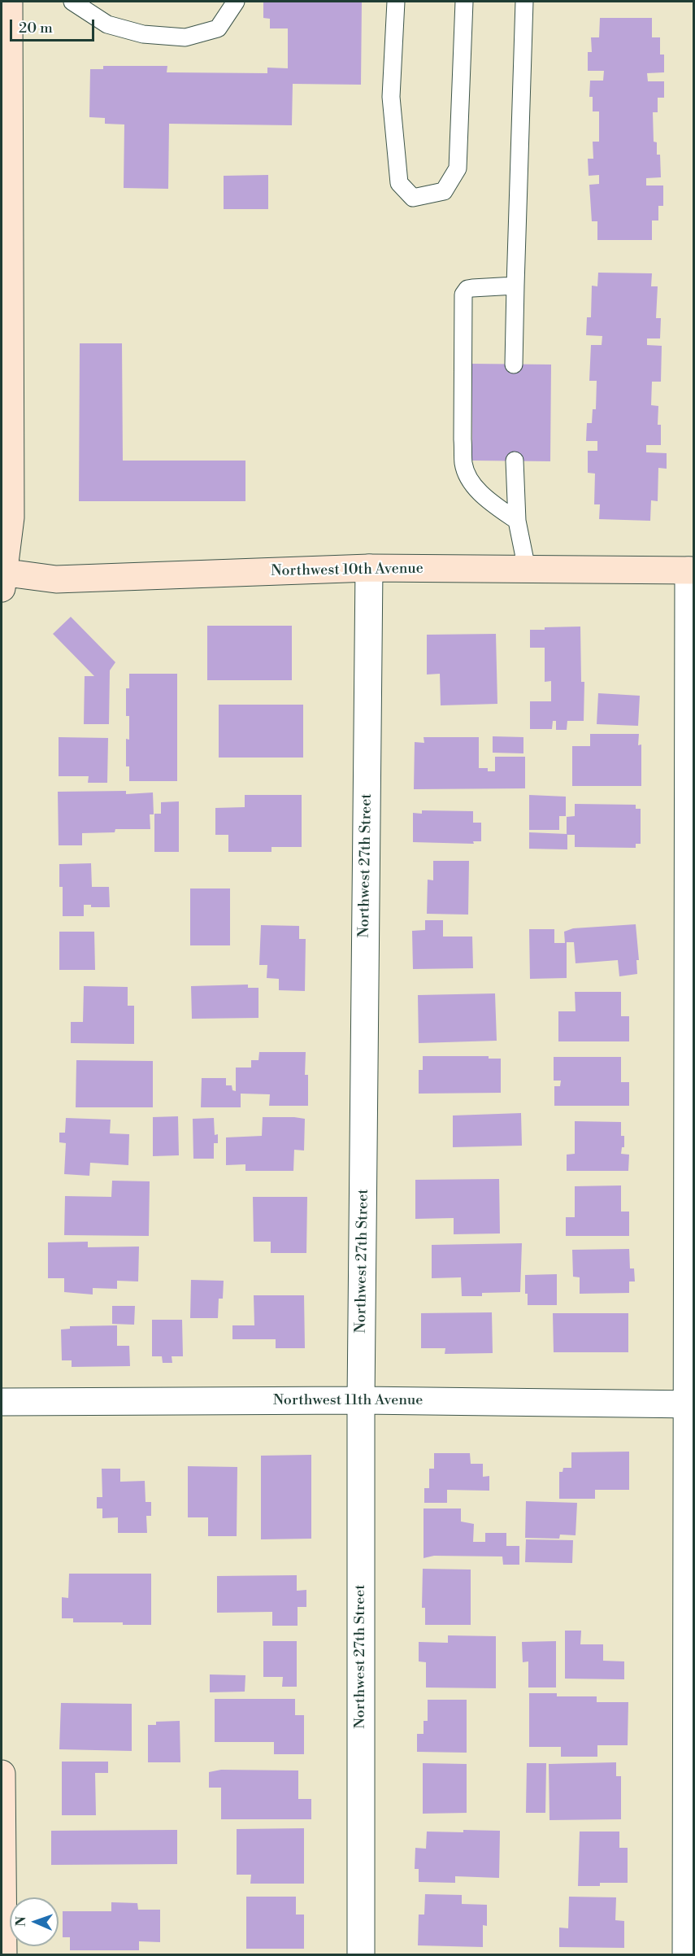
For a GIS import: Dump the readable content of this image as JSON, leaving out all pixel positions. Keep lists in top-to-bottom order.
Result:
{
  "streets": {
    "street": ["Northwest 10th Avenue", "Northwest 27th Street", "Northwest 11th Avenue"]
  },
  "crossings": [
    ["Northwest 10th Avenue", "Northwest 27th Street"],
    ["Northwest 27th Street", "Northwest 11th Avenue"]
  ],
  "scale_bar": "20 m",
  "north": "left"
}
